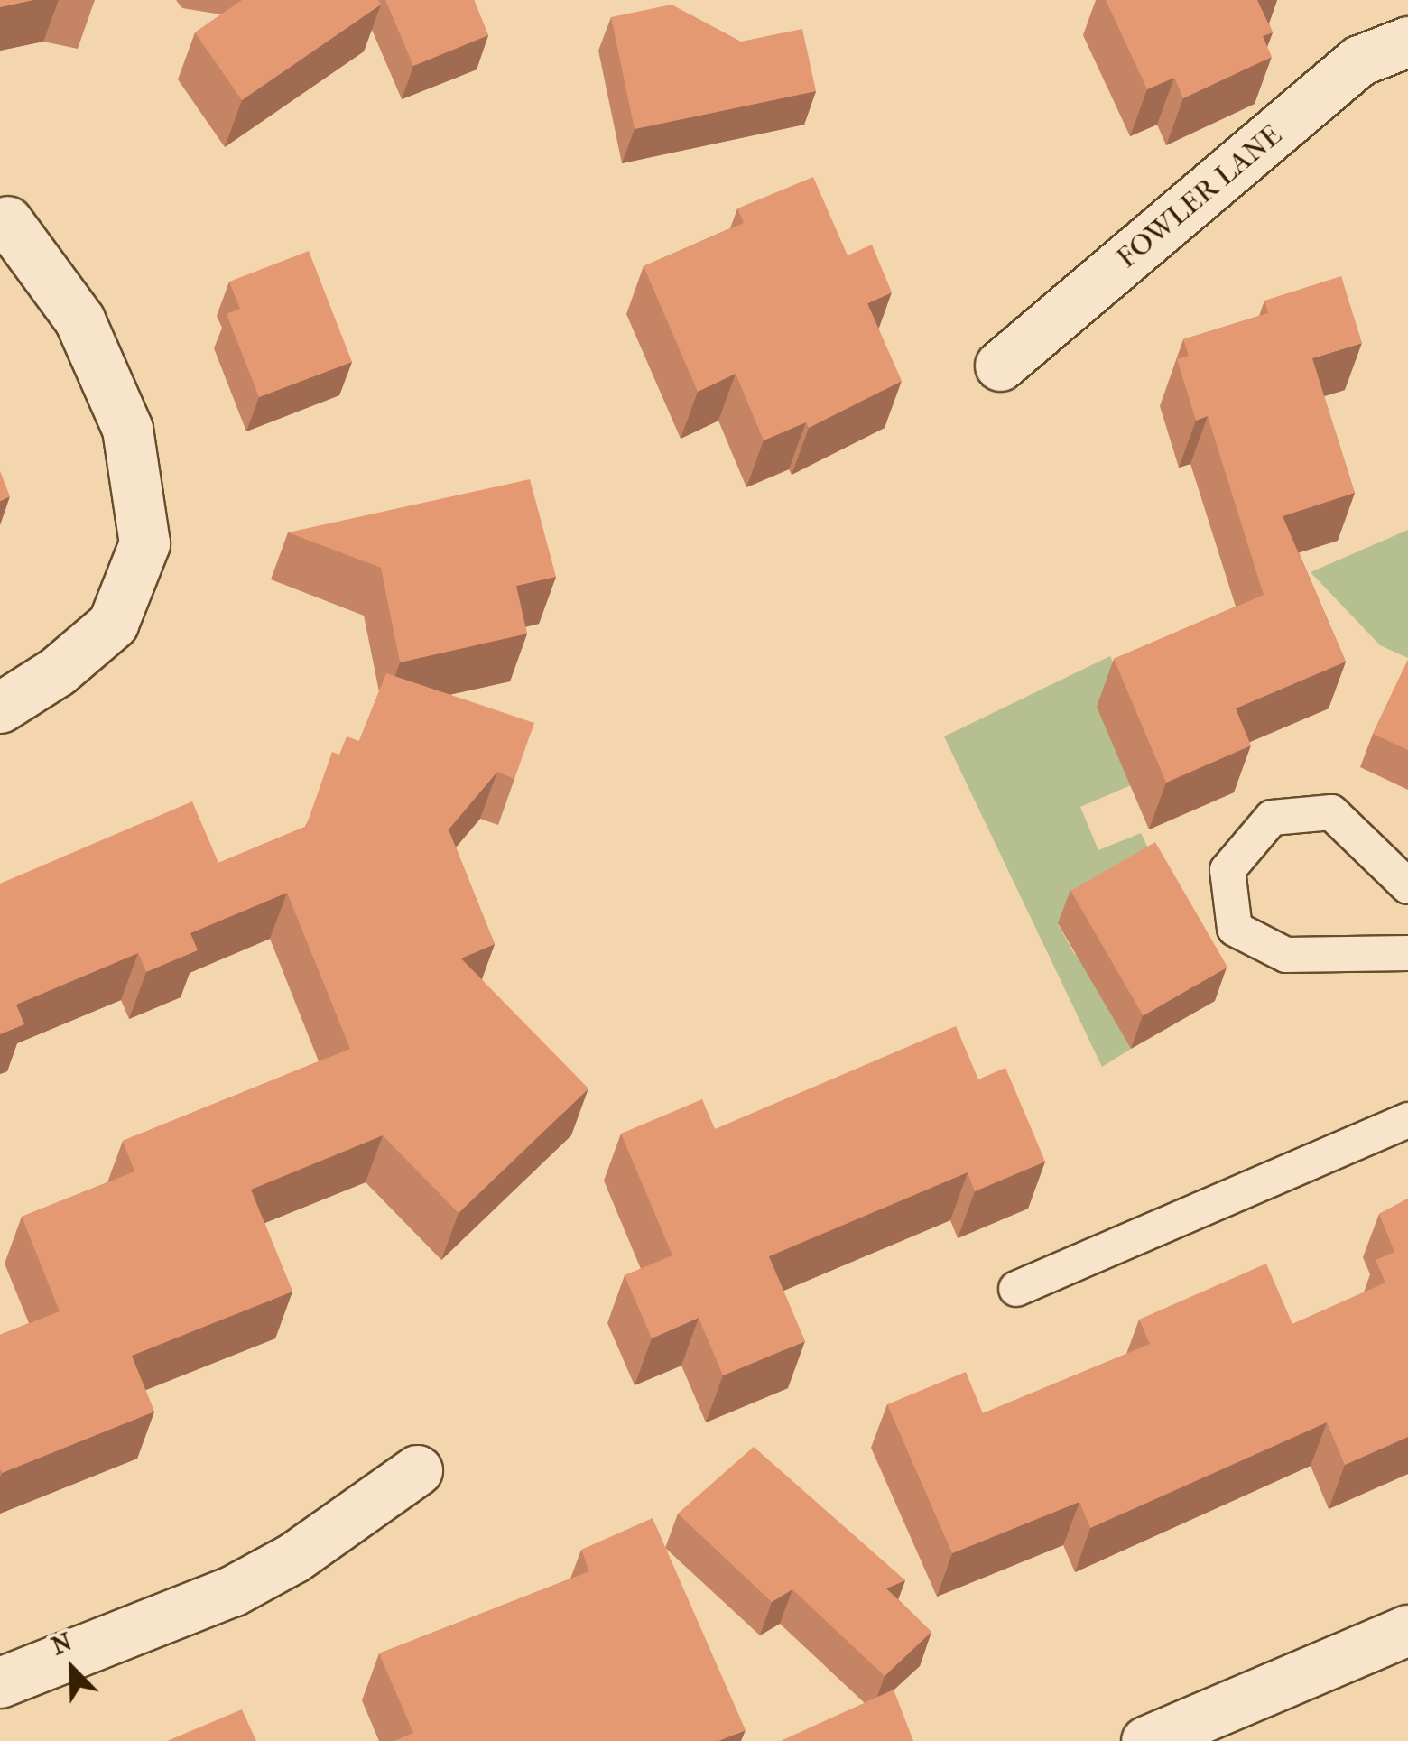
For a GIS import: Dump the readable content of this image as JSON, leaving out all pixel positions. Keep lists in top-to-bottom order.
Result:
{
  "streets": {
    "street": ["FOWLER LANE"]
  },
  "north": "top left"
}
